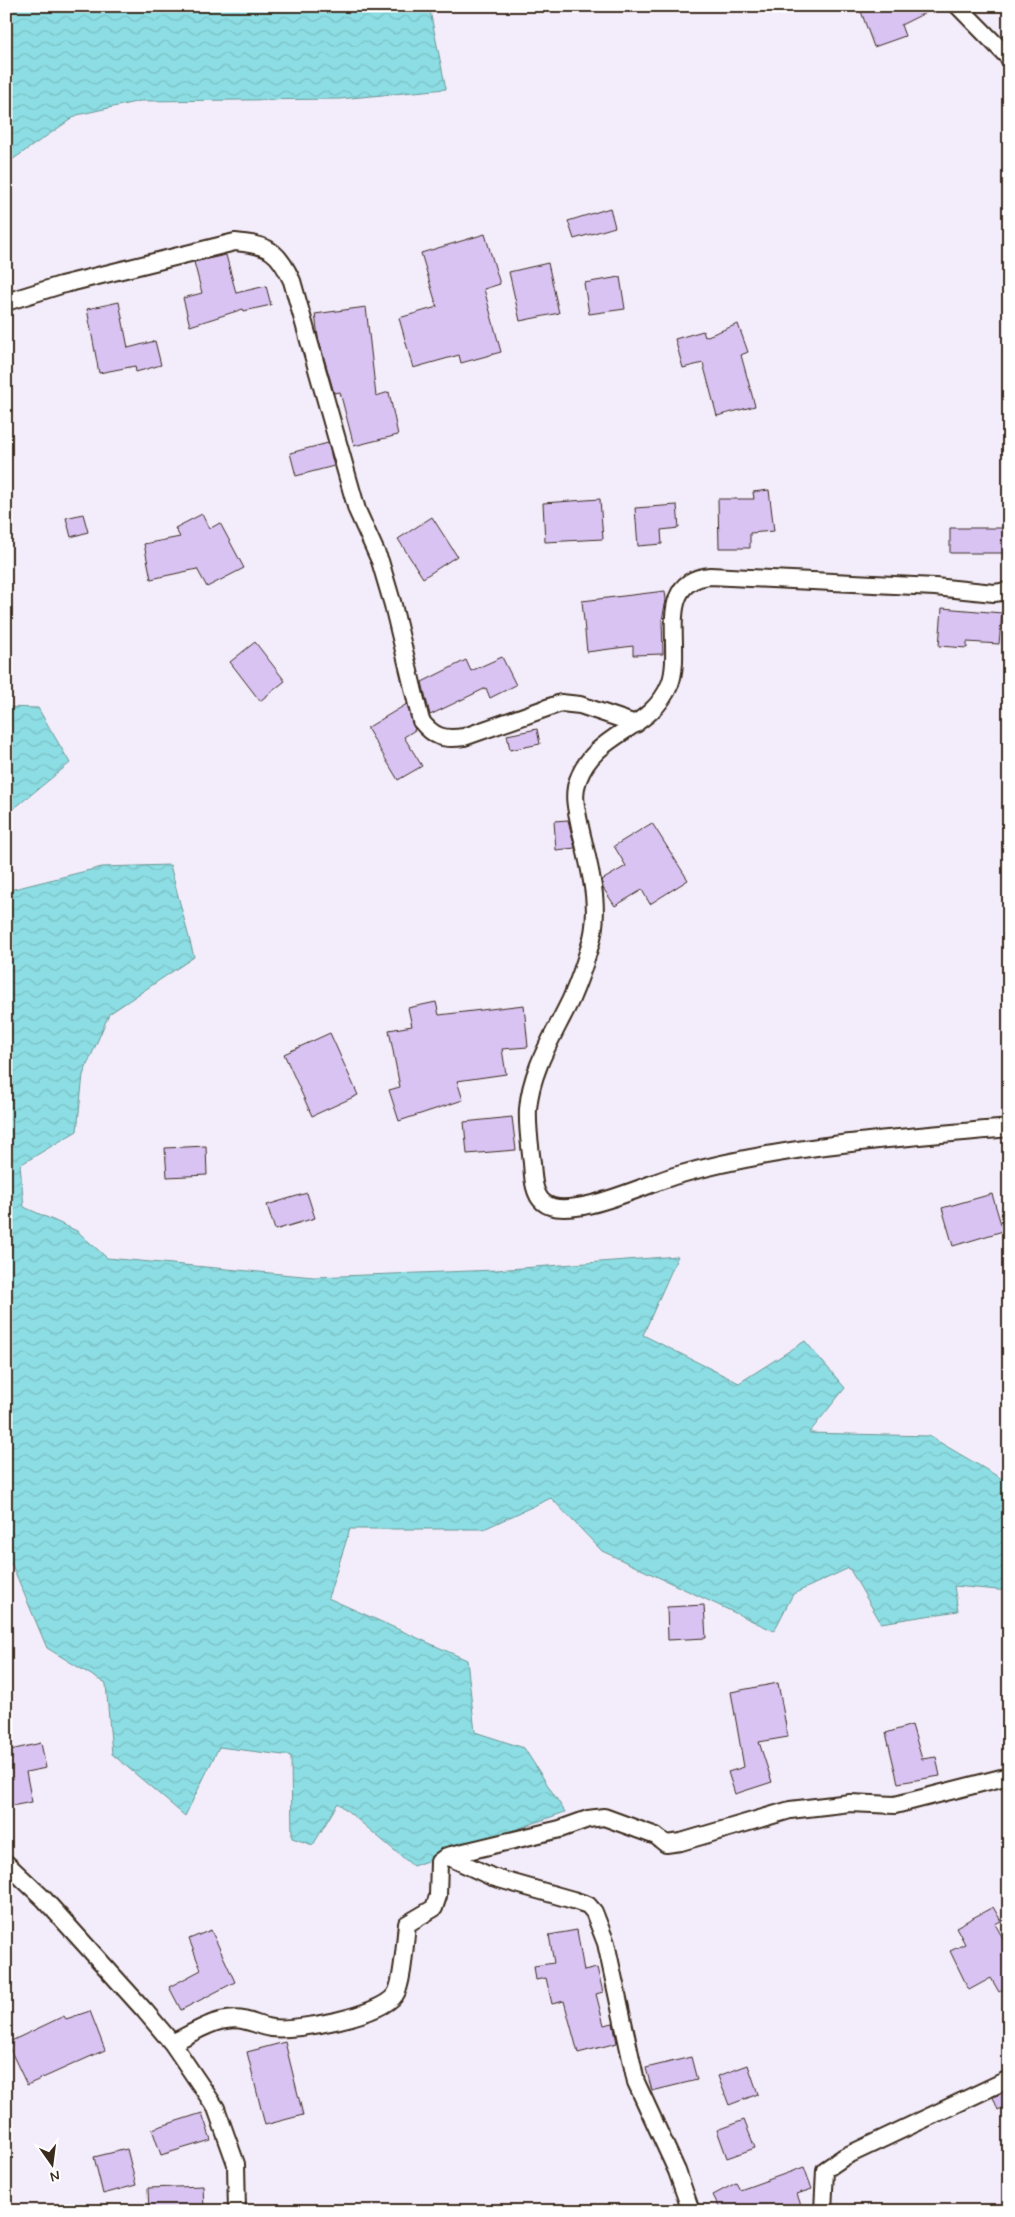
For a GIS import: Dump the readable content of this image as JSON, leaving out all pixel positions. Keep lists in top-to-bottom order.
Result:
{
  "north": "bottom"
}
